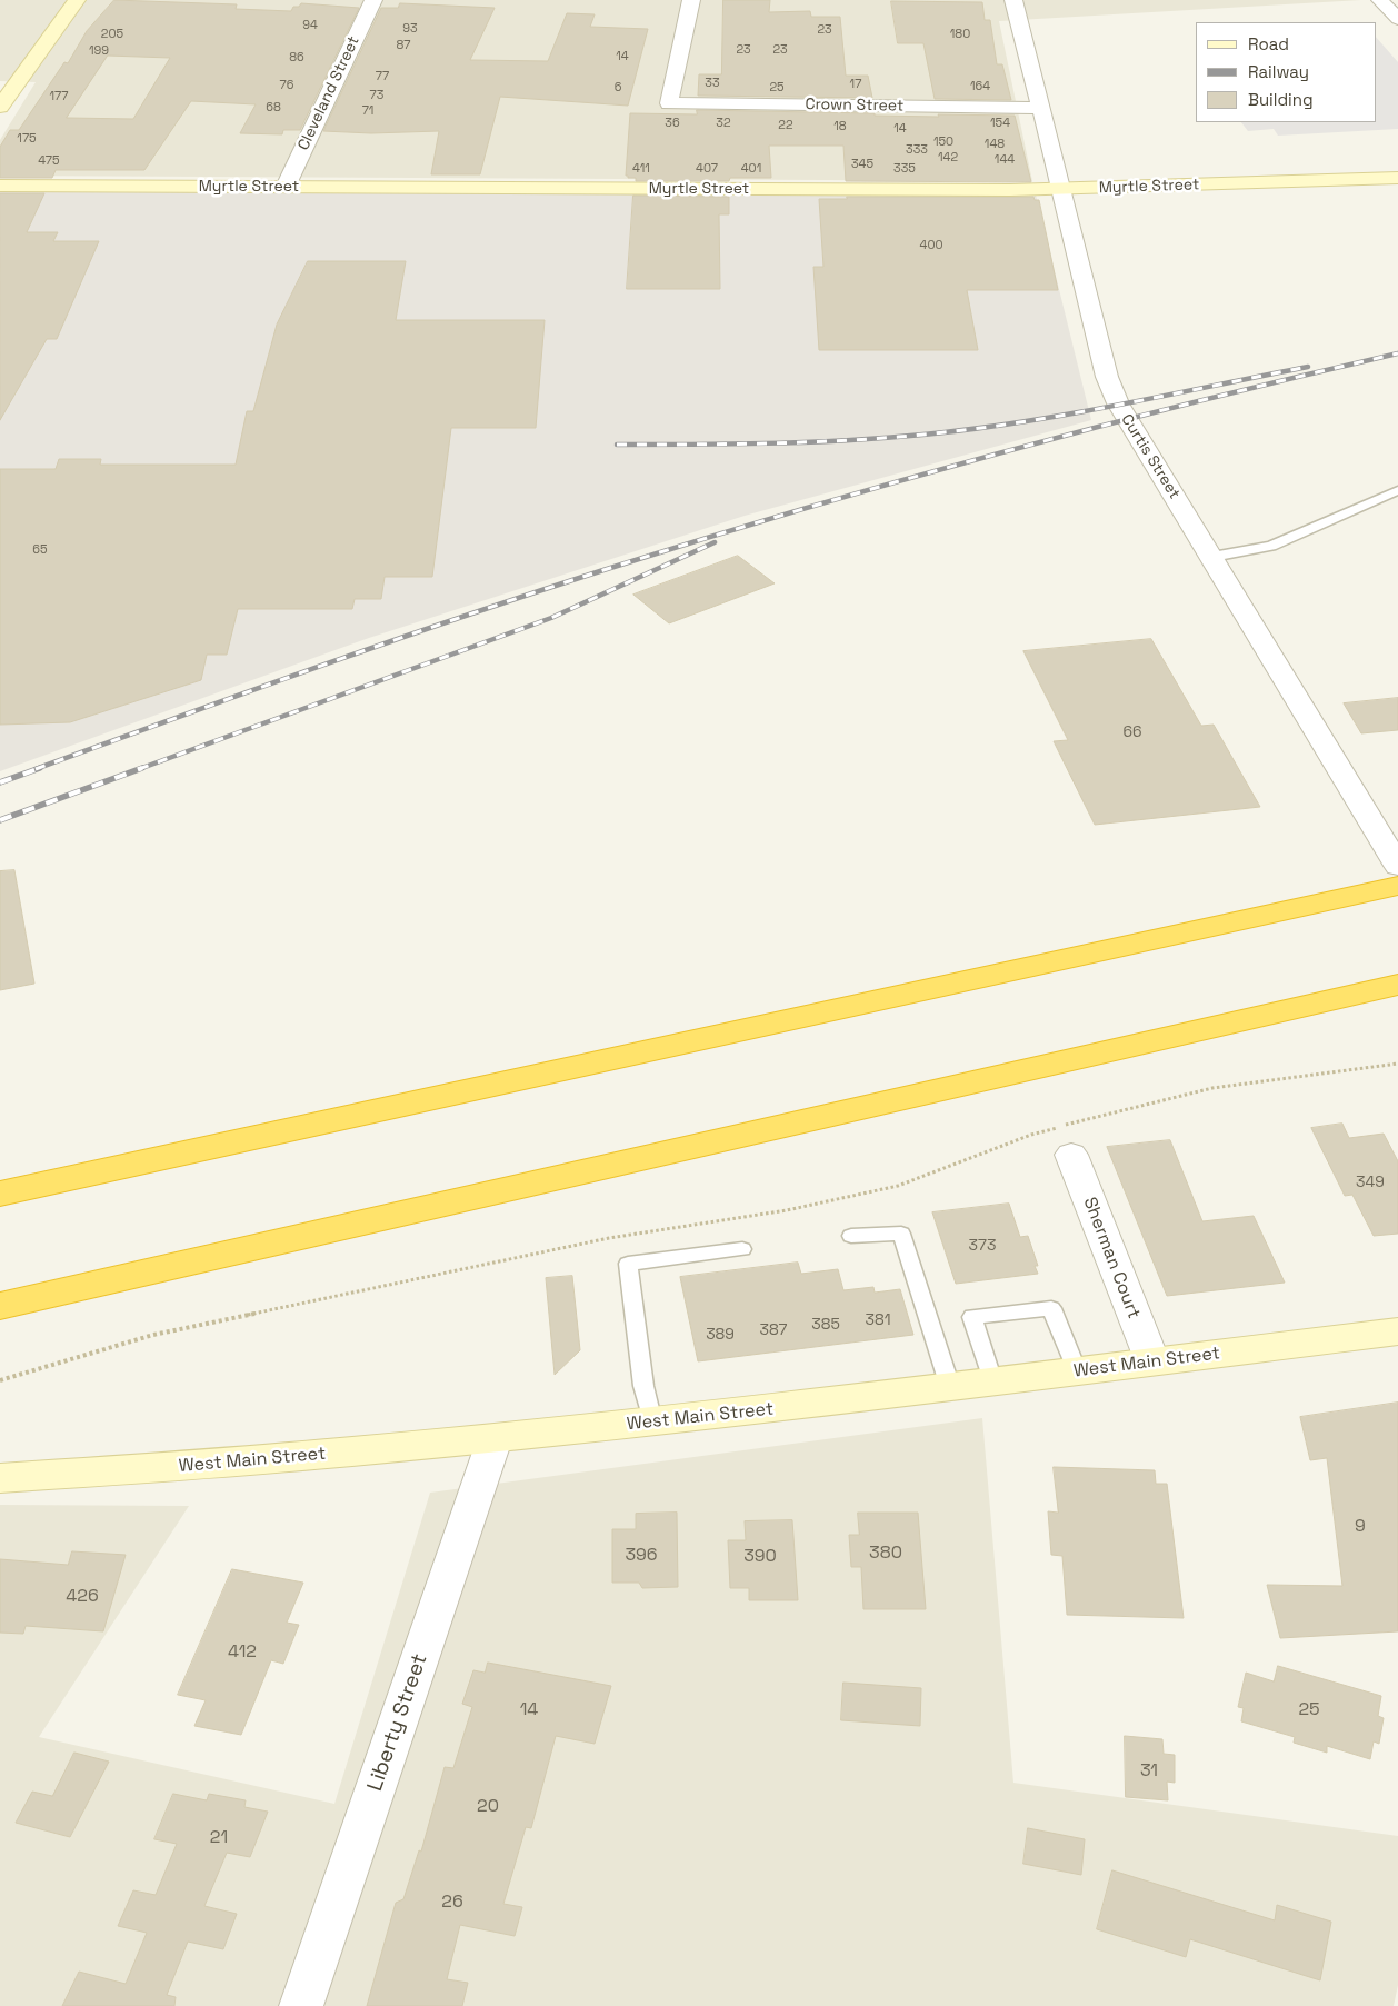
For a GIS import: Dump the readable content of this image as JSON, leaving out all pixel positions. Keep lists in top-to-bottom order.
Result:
{
  "streets": {
    "street": [
      "Cleveland Street",
      "Crown Street",
      "Myrtle Street",
      "Curtis Street",
      "Sherman Court",
      "West Main Street",
      "Liberty Street"
    ]
  },
  "crossings": [
    ["Cleveland Street", "Myrtle Street"],
    ["Crown Street", "Curtis Street"],
    ["Myrtle Street", "Curtis Street"],
    ["Sherman Court", "West Main Street"],
    ["West Main Street", "Liberty Street"]
  ],
  "house_numbers": [
    "94",
    "93",
    "23",
    "205",
    "180",
    "87",
    "23",
    "23",
    "199",
    "14",
    "86",
    "77",
    "33",
    "17",
    "76",
    "164",
    "6",
    "25",
    "73",
    "177",
    "68",
    "71",
    "36",
    "32",
    "154",
    "22",
    "18",
    "14",
    "175",
    "150",
    "148",
    "333",
    "142",
    "144",
    "475",
    "345",
    "411",
    "407",
    "401",
    "335",
    "400",
    "65",
    "66",
    "349",
    "373",
    "381",
    "385",
    "387",
    "389",
    "9",
    "380",
    "396",
    "390",
    "426",
    "412",
    "14",
    "25",
    "31",
    "20",
    "21",
    "26"
  ],
  "legend": ["Road", "Railway", "Building"]
}
